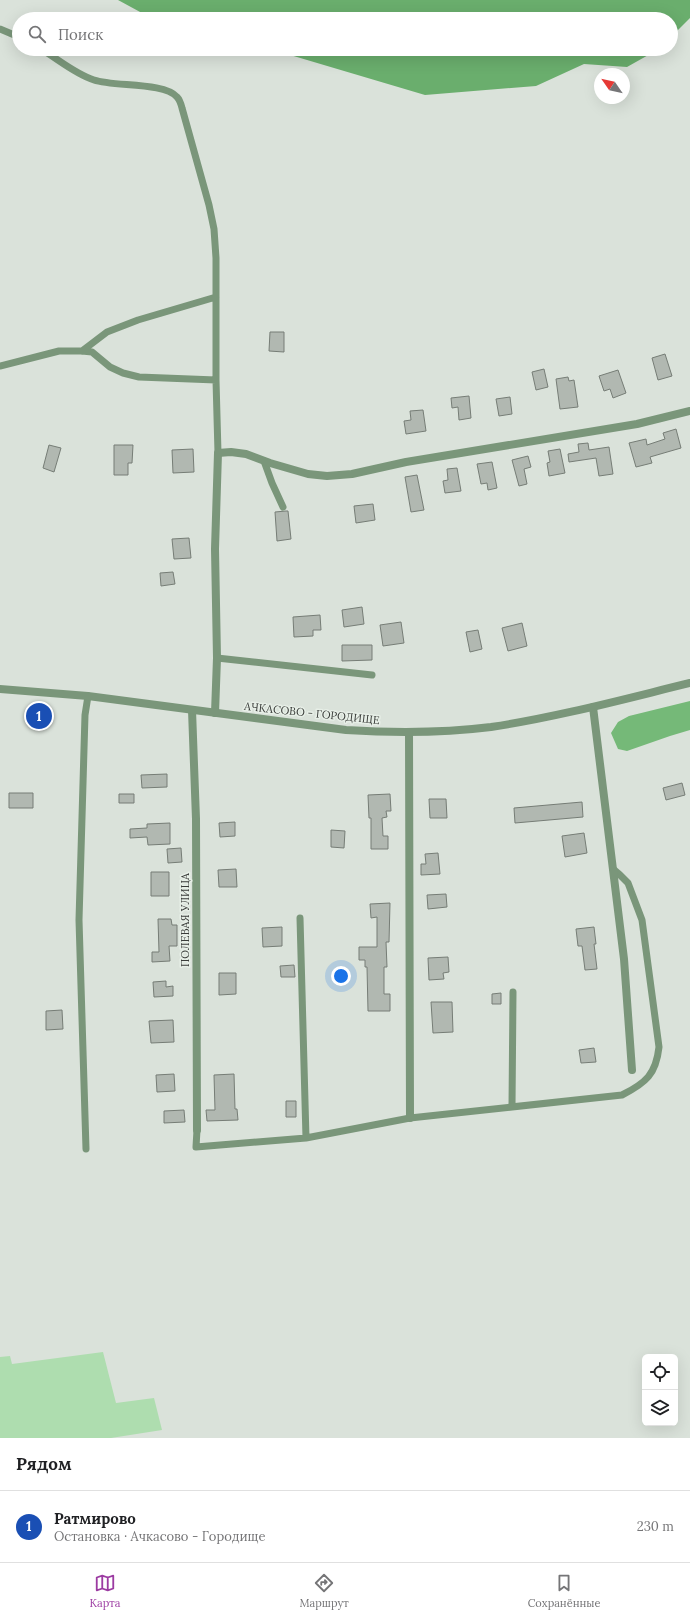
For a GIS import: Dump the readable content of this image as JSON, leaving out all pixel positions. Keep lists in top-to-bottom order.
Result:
{
  "streets": {
    "street": ["АЧКАСОВО - ГОРОДИЩЕ", "ПОЛЕВАЯ УЛИЦА"]
  },
  "crossings": [
    ["АЧКАСОВО - ГОРОДИЩЕ", "ПОЛЕВАЯ УЛИЦА"]
  ],
  "north": "top left",
  "page": {
    "search": "Поиск",
    "pins": "1",
    "heading": "Рядом",
    "list": [
      {
        "mark": "1",
        "name": "Ратмирово",
        "note": "Остановка · Ачкасово - Городище",
        "value": "230 m"
      }
    ],
    "nav": ["Карта", "Маршрут", "Сохранённые"]
  }
}
